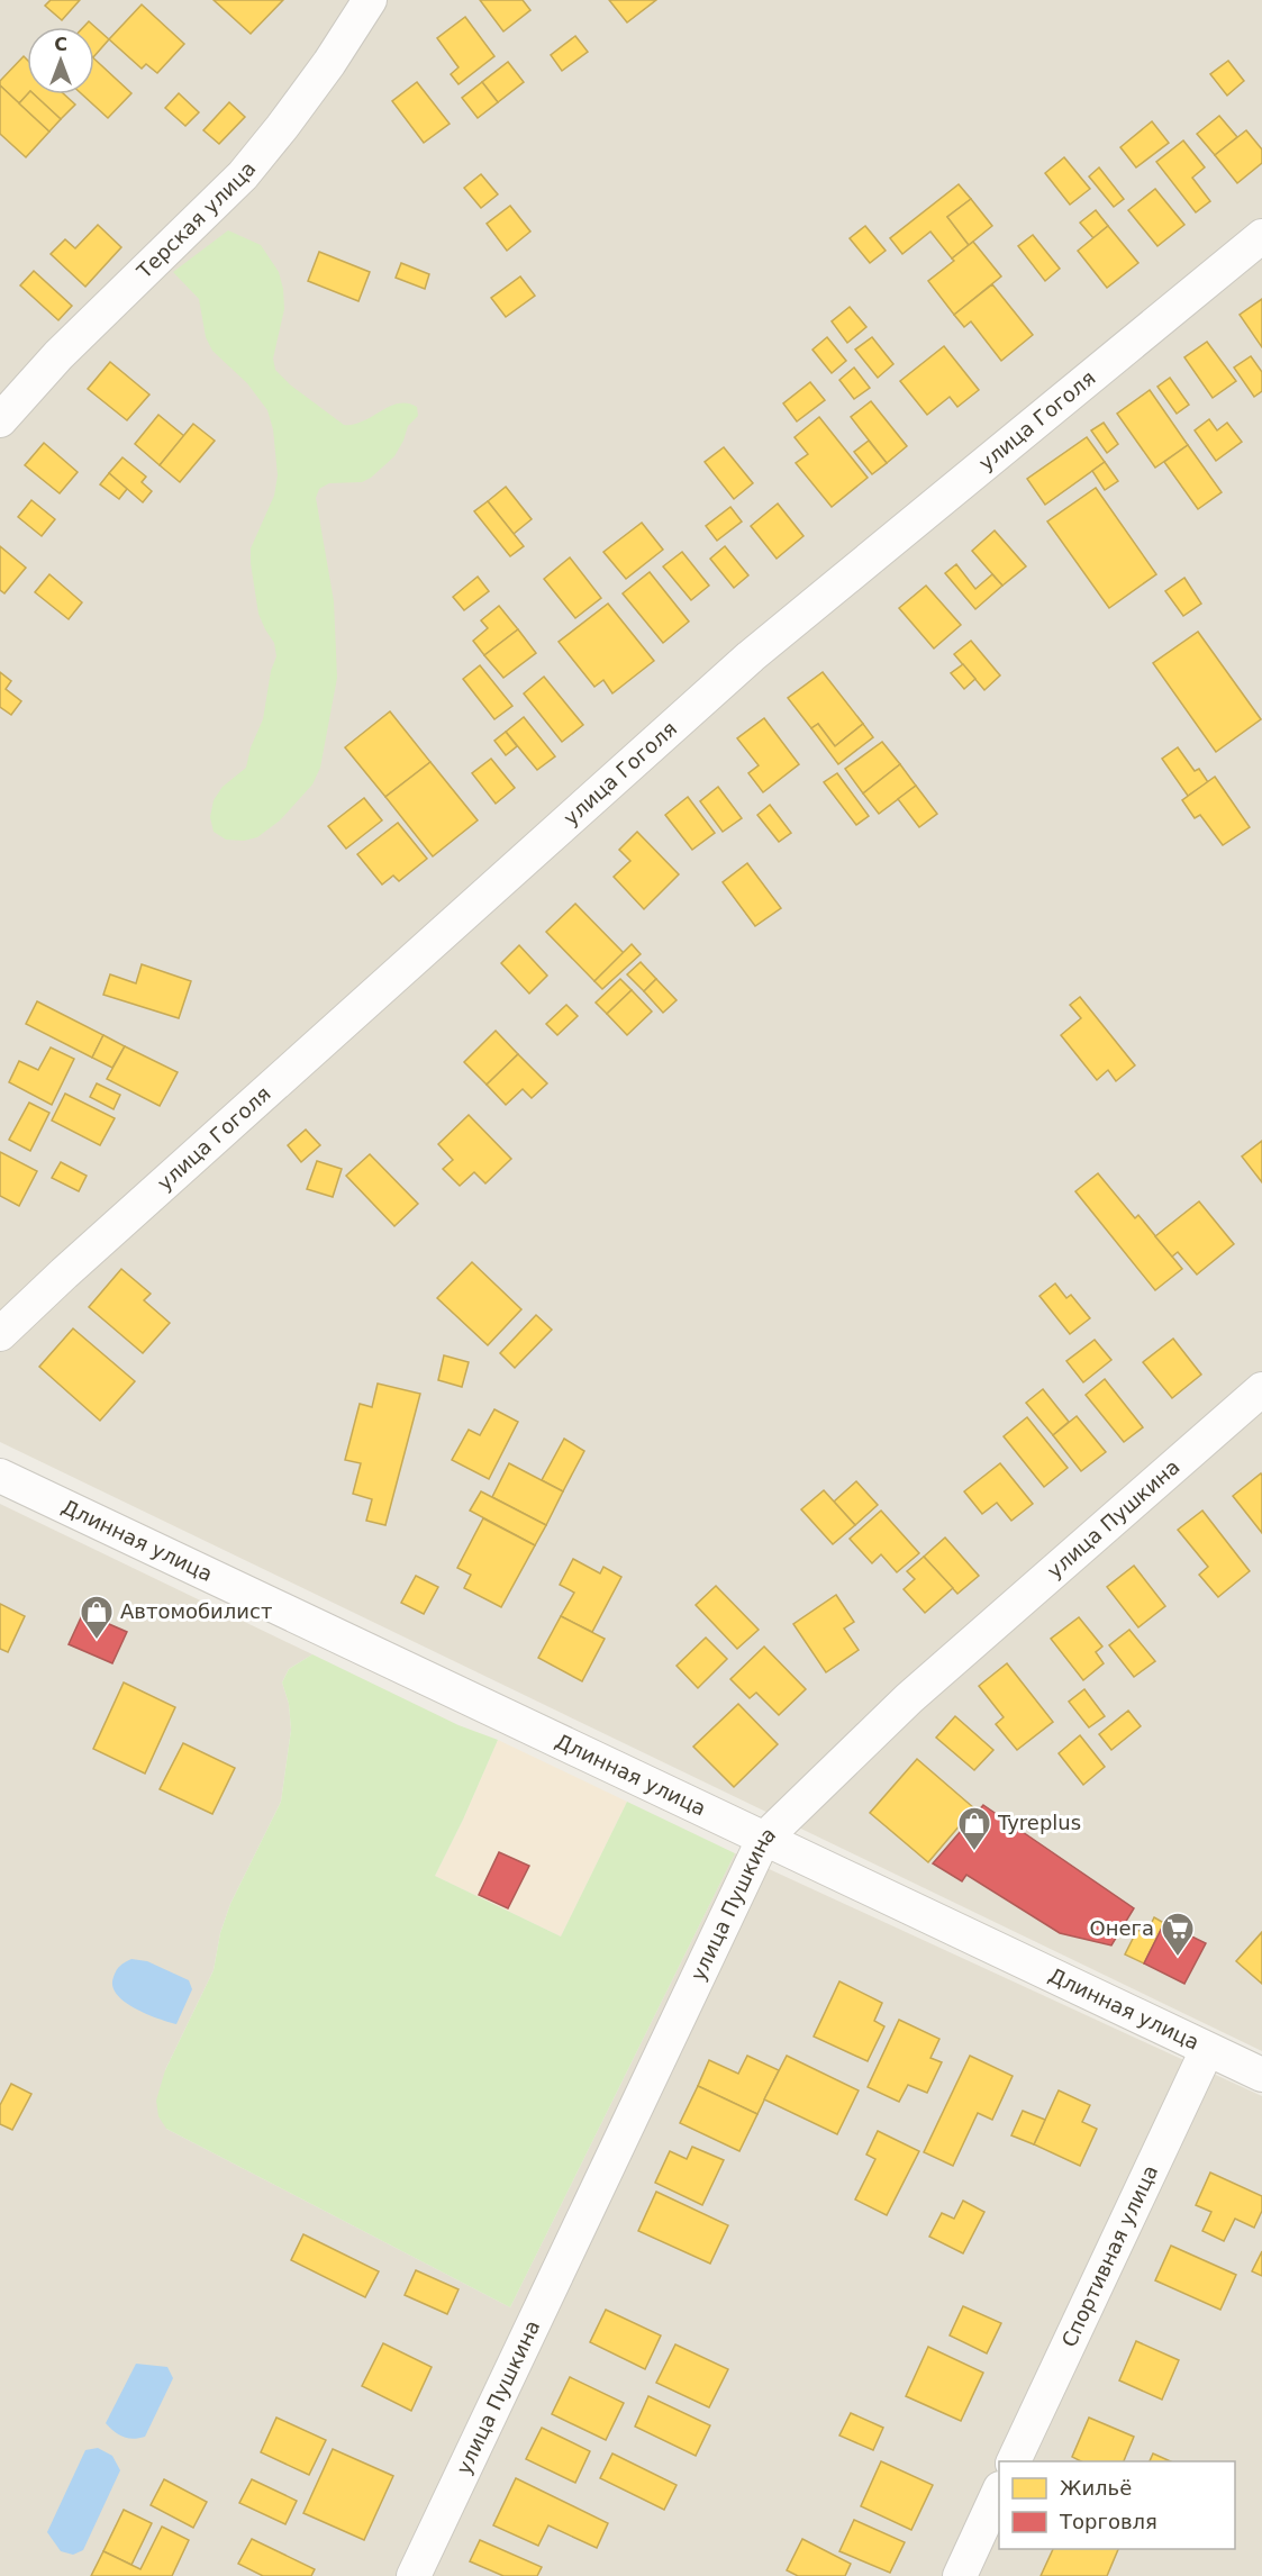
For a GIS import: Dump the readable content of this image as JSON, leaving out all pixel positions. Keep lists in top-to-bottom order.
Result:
{
  "streets": {
    "street": [
      "Терская улица",
      "улица Гоголя",
      "улица Пушкина",
      "Длинная улица",
      "Спортивная улица"
    ]
  },
  "crossings": [
    ["улица Пушкина", "Длинная улица"],
    ["Длинная улица", "Спортивная улица"]
  ],
  "places": {
    "shop": ["Автомобилист", "Tyreplus"],
    "supermarket": ["Онега"]
  },
  "legend": ["Жильё", "Торговля"],
  "north": "top"
}
